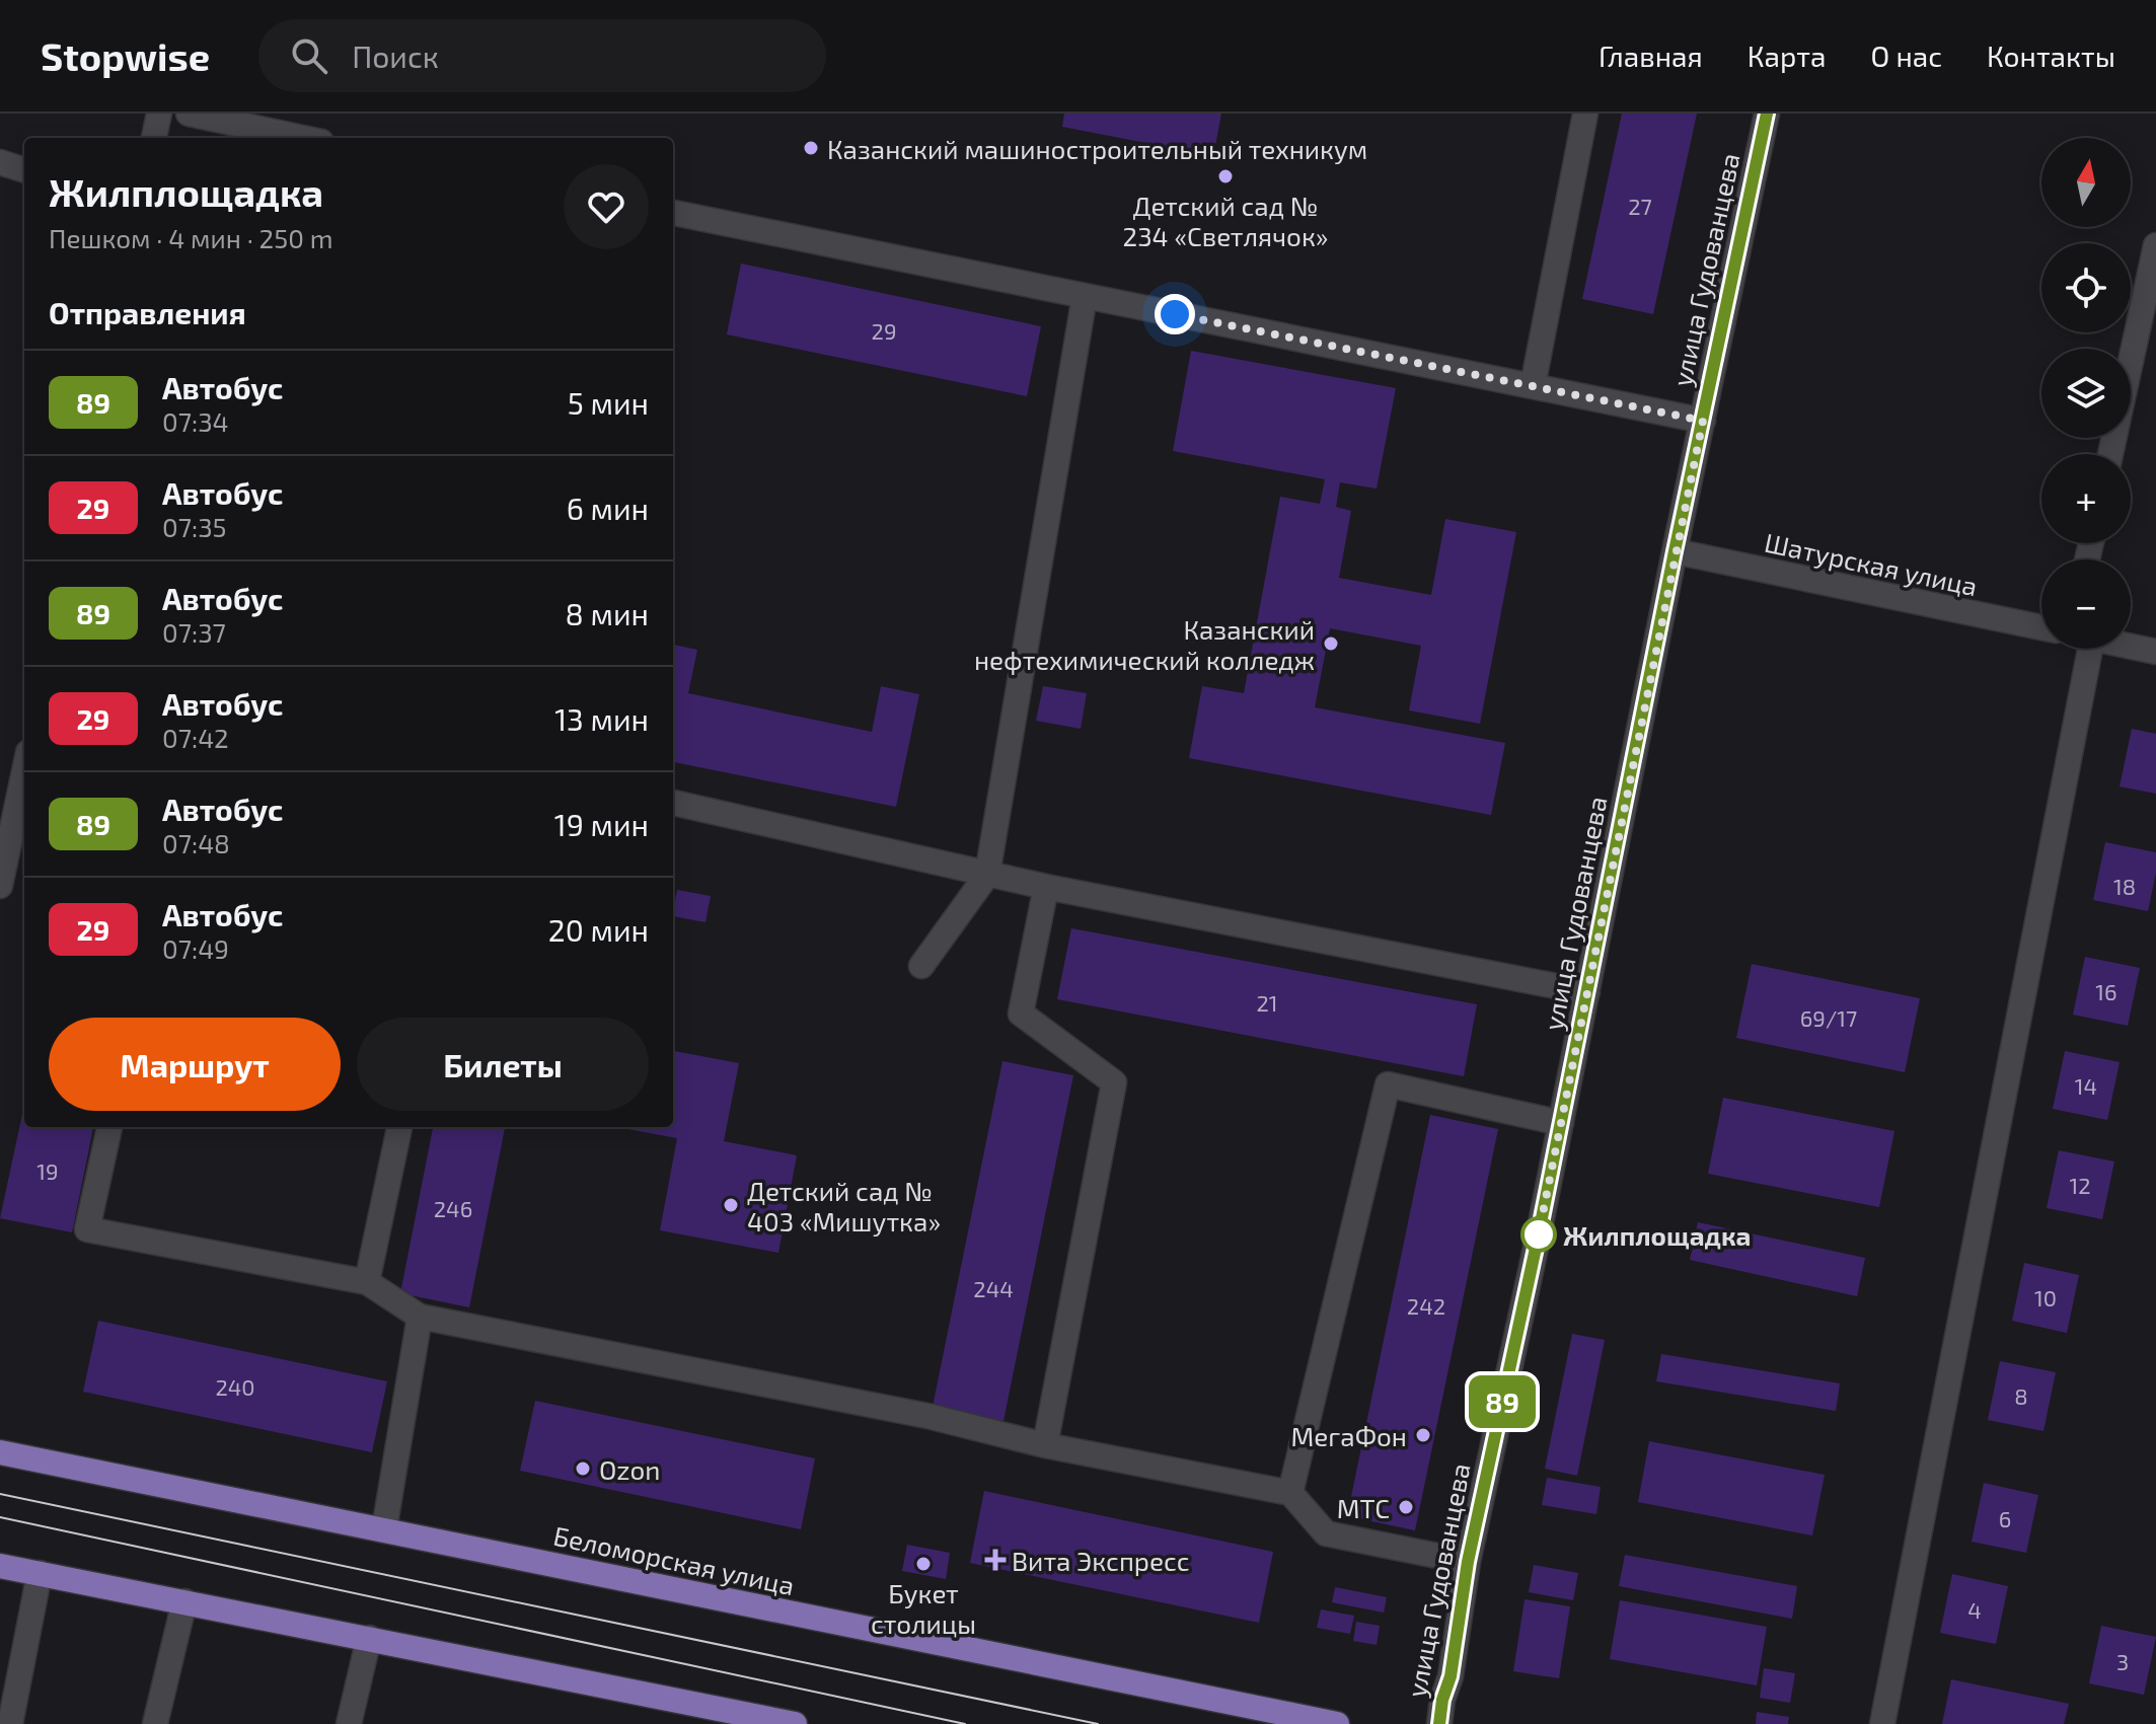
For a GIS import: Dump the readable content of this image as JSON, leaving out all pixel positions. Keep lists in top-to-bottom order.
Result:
{
  "streets": {
    "main road": ["Беломорская улица"],
    "street": ["улица Гудованцева", "Шатурская улица"]
  },
  "crossings": [
    ["улица Гудованцева", "Шатурская улица"]
  ],
  "places": {
    "other": [
      "Казанский машиностроительный техникум",
      "Детский сад № 234 «Светлячок»",
      "Казанский нефтехимический колледж",
      "Детский сад № 403 «Мишутка»",
      "Жилплощадка",
      "МегаФон",
      "Ozon",
      "МТС",
      "Букет столицы"
    ],
    "health": ["Вита Экспресс"]
  },
  "lines": ["bus line 89"],
  "house_numbers": [
    "27",
    "29",
    "18",
    "16",
    "21",
    "69/17",
    "14",
    "19",
    "12",
    "246",
    "244",
    "10",
    "242",
    "240",
    "8",
    "6",
    "4",
    "3"
  ],
  "north": "top",
  "page": {
    "header": "Stopwise",
    "search": "Поиск",
    "nav": [
      "Главная",
      "Карта",
      "О нас",
      "Контакты"
    ],
    "on_map": "89",
    "map_buttons": ["+", "−"],
    "heading": [
      ["Жилплощадка", "Пешком · 4 мин · 250 m"],
      "Отправления"
    ],
    "list": [
      {
        "mark": "89",
        "name": "Автобус",
        "note": "07:34",
        "value": "5 мин"
      },
      {
        "mark": "29",
        "name": "Автобус",
        "note": "07:35",
        "value": "6 мин"
      },
      {
        "mark": "89",
        "name": "Автобус",
        "note": "07:37",
        "value": "8 мин"
      },
      {
        "mark": "29",
        "name": "Автобус",
        "note": "07:42",
        "value": "13 мин"
      },
      {
        "mark": "89",
        "name": "Автобус",
        "note": "07:48",
        "value": "19 мин"
      },
      {
        "mark": "29",
        "name": "Автобус",
        "note": "07:49",
        "value": "20 мин"
      }
    ],
    "buttons": ["Маршрут", "Билеты"]
  }
}
